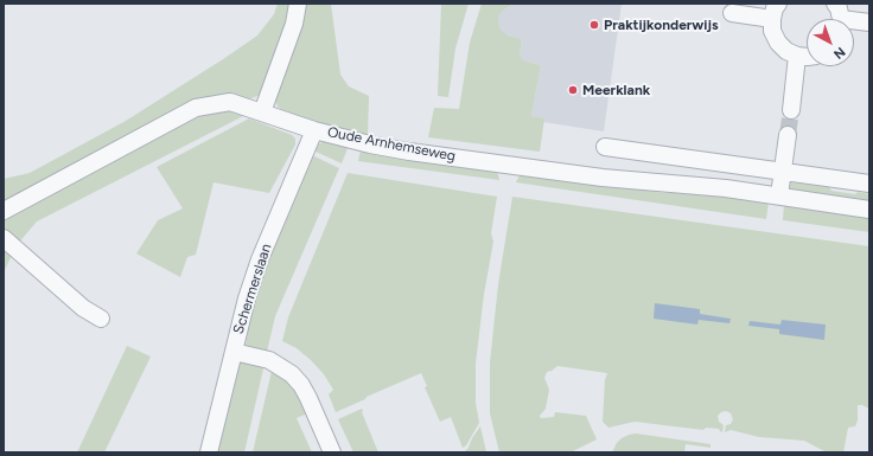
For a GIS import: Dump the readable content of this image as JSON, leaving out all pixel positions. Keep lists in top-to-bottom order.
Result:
{
  "streets": {
    "street": ["Oude Arnhemseweg", "Schermerslaan"]
  },
  "crossings": [
    ["Oude Arnhemseweg", "Schermerslaan"]
  ],
  "places": ["Praktijkonderwijs", "Meerklank"],
  "north": "bottom right"
}
